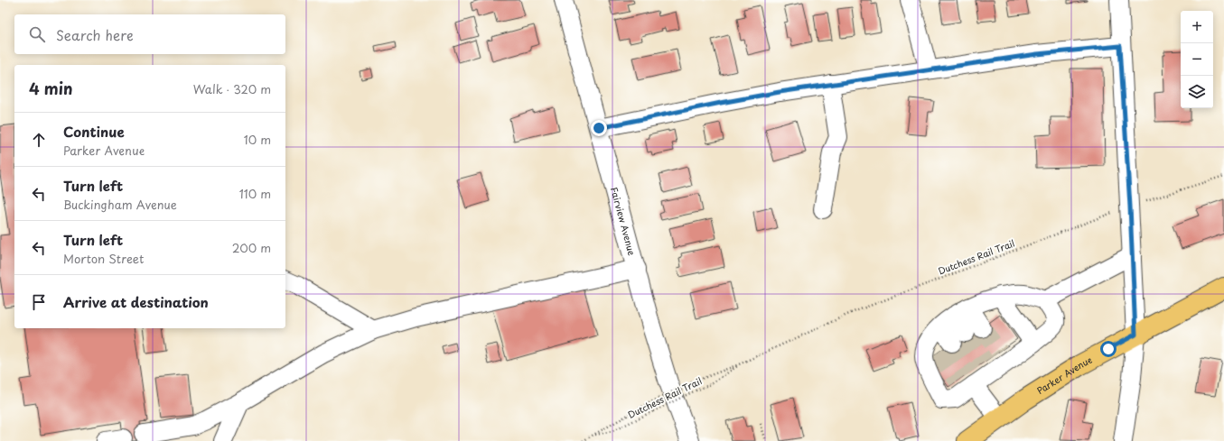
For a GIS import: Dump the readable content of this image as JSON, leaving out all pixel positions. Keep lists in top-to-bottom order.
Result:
{
  "streets": {
    "main road": ["Parker Avenue"],
    "street": ["Fairview Avenue"],
    "path": ["Dutchess Rail Trail"]
  },
  "page": {
    "map_buttons": ["+", "−"],
    "search": "Search here",
    "heading": ["4 min", "Walk · 320 m"],
    "list": [
      ["Continue", "Parker Avenue", "10 m"],
      ["Turn left", "Buckingham Avenue", "110 m"],
      ["Turn left", "Morton Street", "200 m"],
      "Arrive at destination"
    ]
  }
}
